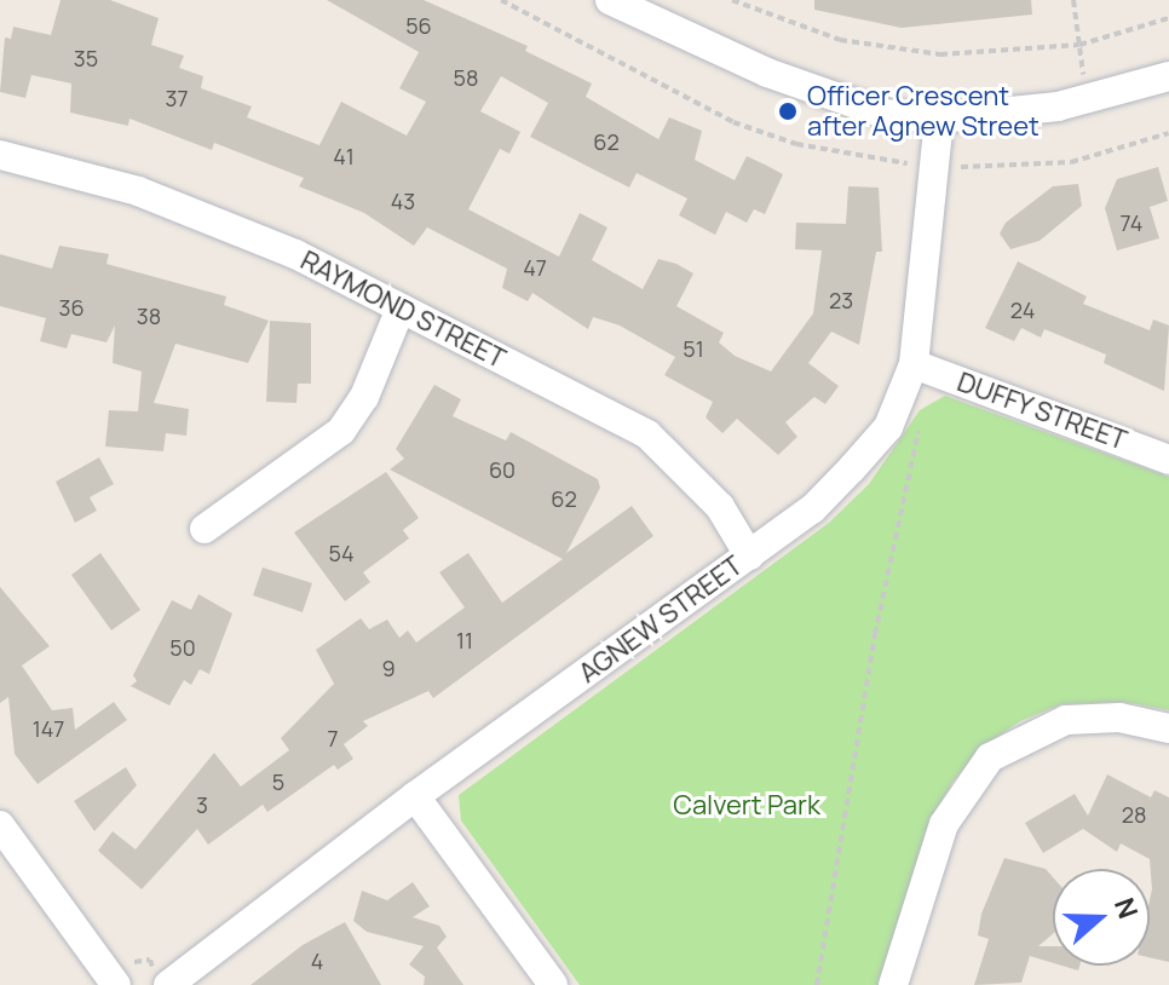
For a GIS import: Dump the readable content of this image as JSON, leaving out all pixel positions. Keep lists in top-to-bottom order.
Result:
{
  "streets": {
    "street": ["RAYMOND STREET", "DUFFY STREET", "AGNEW STREET"]
  },
  "crossings": [
    ["RAYMOND STREET", "AGNEW STREET"],
    ["DUFFY STREET", "AGNEW STREET"]
  ],
  "parks": ["Calvert Park"],
  "places": ["Officer Crescent after Agnew Street"],
  "house_numbers": [
    "56",
    "35",
    "58",
    "37",
    "62",
    "41",
    "43",
    "74",
    "47",
    "23",
    "36",
    "24",
    "38",
    "51",
    "60",
    "62",
    "54",
    "11",
    "50",
    "9",
    "147",
    "7",
    "5",
    "3",
    "28",
    "4"
  ],
  "north": "right"
}
